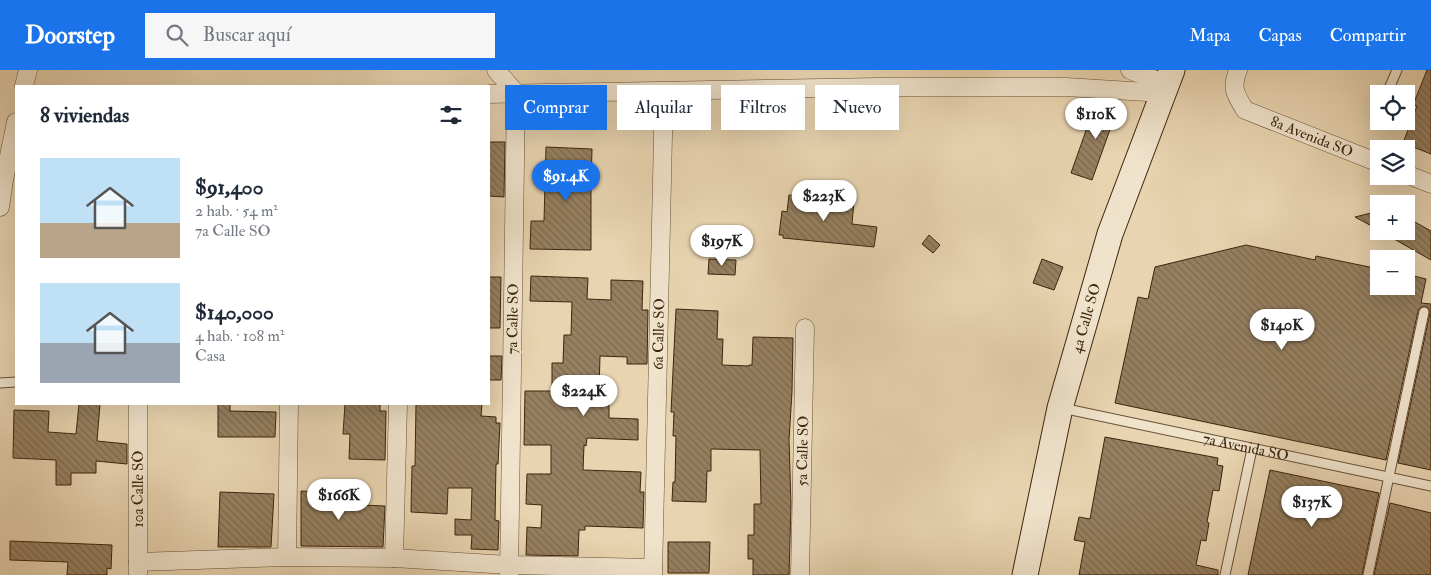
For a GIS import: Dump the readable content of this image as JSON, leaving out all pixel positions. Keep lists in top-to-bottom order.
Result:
{
  "streets": {
    "street": [
      "8a Avenida SO",
      "7a Calle SO",
      "4a Calle SO",
      "6a Calle SO",
      "5a Calle SO",
      "10a Calle SO"
    ],
    "lane": ["7a Avenida SO"]
  },
  "crossings": [
    ["4a Calle SO", "7a Avenida SO"]
  ],
  "page": {
    "header": "Doorstep",
    "search": "Buscar aquí",
    "nav": ["Mapa", "Capas", "Compartir"],
    "map_buttons": ["+", "−"],
    "chip": [
      "Comprar",
      "Alquilar",
      "Filtros",
      "Nuevo"
    ],
    "heading": "8 viviendas",
    "price": [
      "$110K",
      "$91.4K",
      "$223K",
      "$197K",
      "$140K",
      "$224K",
      "$166K",
      "$137K"
    ],
    "list": [
      {
        "name": "$91,400",
        "note": "2 hab. · 54 m² · 7a Calle SO"
      },
      {
        "name": "$140,000",
        "note": "4 hab. · 108 m² · Casa"
      }
    ]
  }
}
